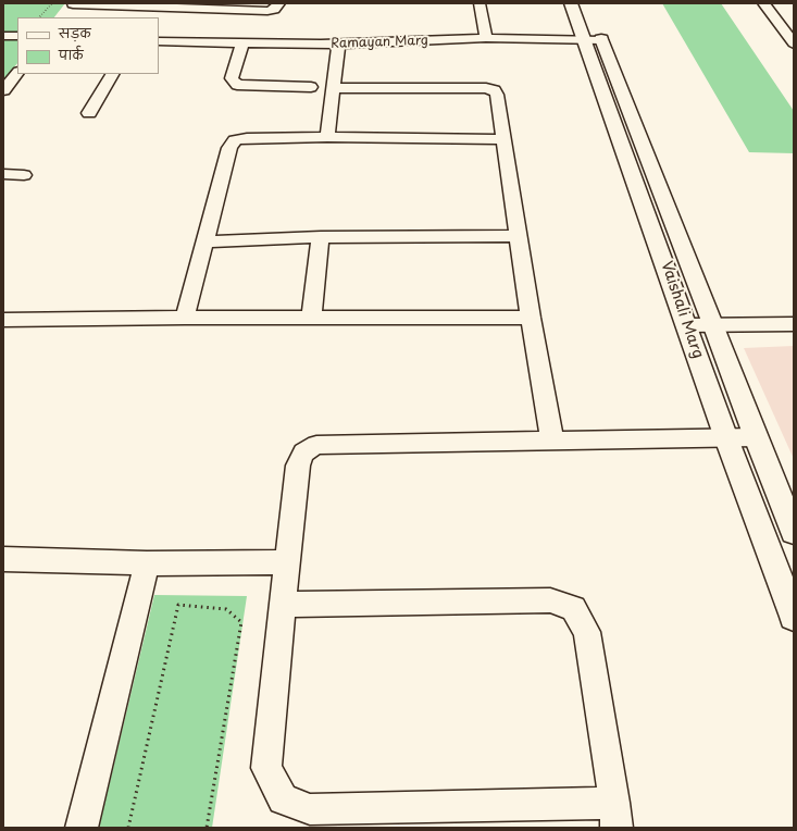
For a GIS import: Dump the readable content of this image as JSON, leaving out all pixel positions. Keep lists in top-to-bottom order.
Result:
{
  "streets": {
    "street": ["Ramayan Marg", "Vaishali Marg"]
  },
  "crossings": [
    ["Ramayan Marg", "Vaishali Marg"]
  ],
  "legend": ["सड़क", "पार्क"]
}
